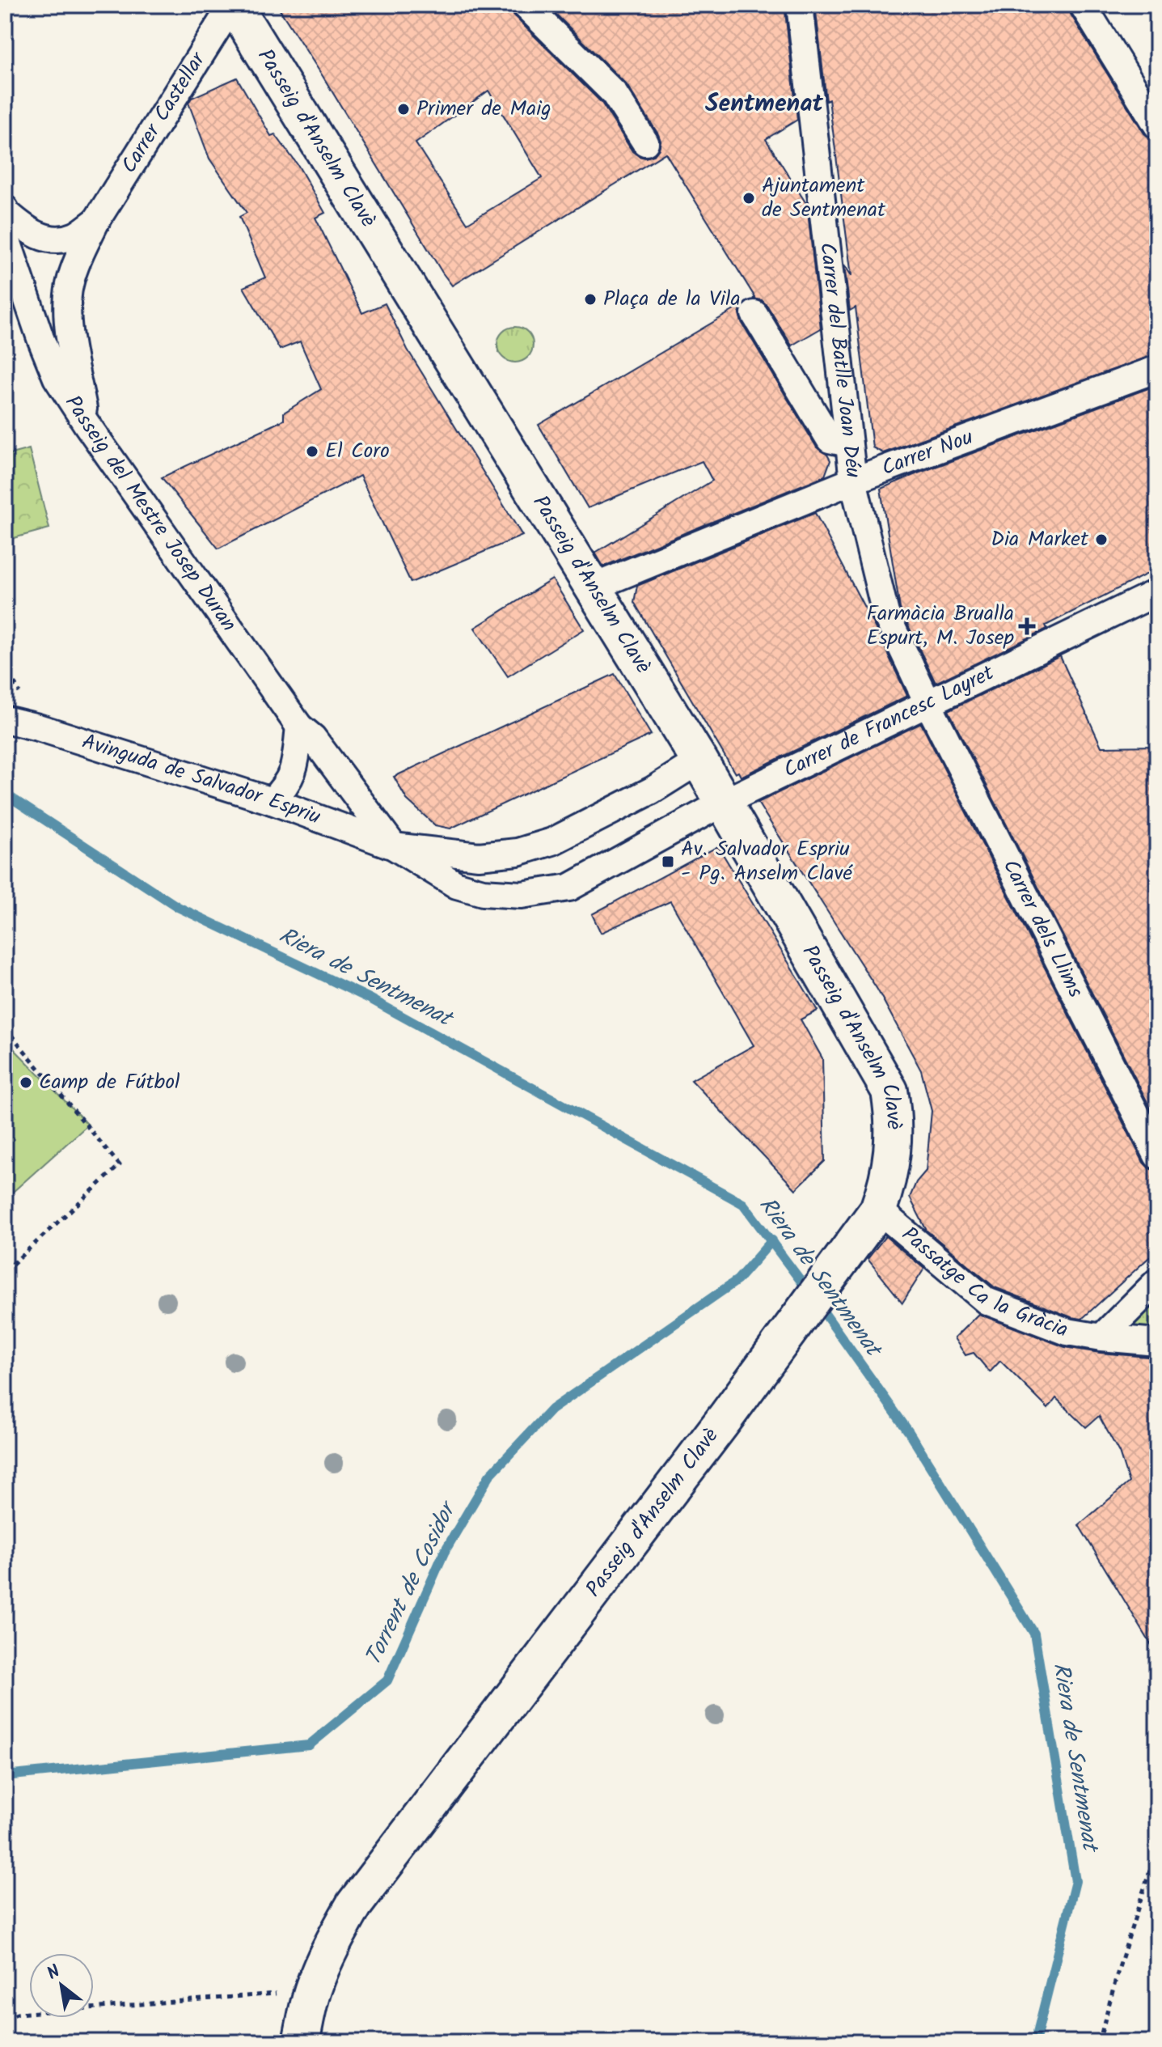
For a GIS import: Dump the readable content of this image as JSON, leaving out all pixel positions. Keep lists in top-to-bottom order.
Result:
{
  "streets": {
    "street": [
      "Carrer Castellar",
      "Passeig d'Anselm Clavè",
      "Carrer del Batlle Joan Déu",
      "Carrer Nou",
      "Passeig del Mestre Josep Duran",
      "Carrer de Francesc Layret",
      "Avinguda de Salvador Espriu",
      "Carrer dels Llims",
      "Passatge Ca la Gràcia"
    ]
  },
  "crossings": [
    ["Carrer Castellar", "Passeig d'Anselm Clavè"],
    ["Carrer Castellar", "Passeig del Mestre Josep Duran"],
    ["Passeig d'Anselm Clavè", "Carrer Nou"],
    ["Passeig d'Anselm Clavè", "Carrer de Francesc Layret"],
    ["Passeig d'Anselm Clavè", "Avinguda de Salvador Espriu"],
    ["Passeig d'Anselm Clavè", "Passatge Ca la Gràcia"],
    ["Carrer del Batlle Joan Déu", "Carrer Nou"],
    ["Carrer del Batlle Joan Déu", "Carrer de Francesc Layret"],
    ["Carrer del Batlle Joan Déu", "Carrer dels Llims"],
    ["Passeig del Mestre Josep Duran", "Avinguda de Salvador Espriu"],
    ["Carrer de Francesc Layret", "Avinguda de Salvador Espriu"],
    ["Carrer de Francesc Layret", "Carrer dels Llims"]
  ],
  "districts": ["Sentmenat"],
  "water": ["Riera de Sentmenat", "Torrent de Cosidor"],
  "places": {
    "other": [
      "Primer de Maig",
      "Ajuntament de Sentmenat",
      "Plaça de la Vila",
      "El Coro",
      "Dia Market",
      "Camp de Fútbol"
    ],
    "health": ["Farmàcia Brualla Espurt, M. Josep"],
    "transit": ["Av. Salvador Espriu - Pg. Anselm Clavé"]
  },
  "north": "top left"
}
